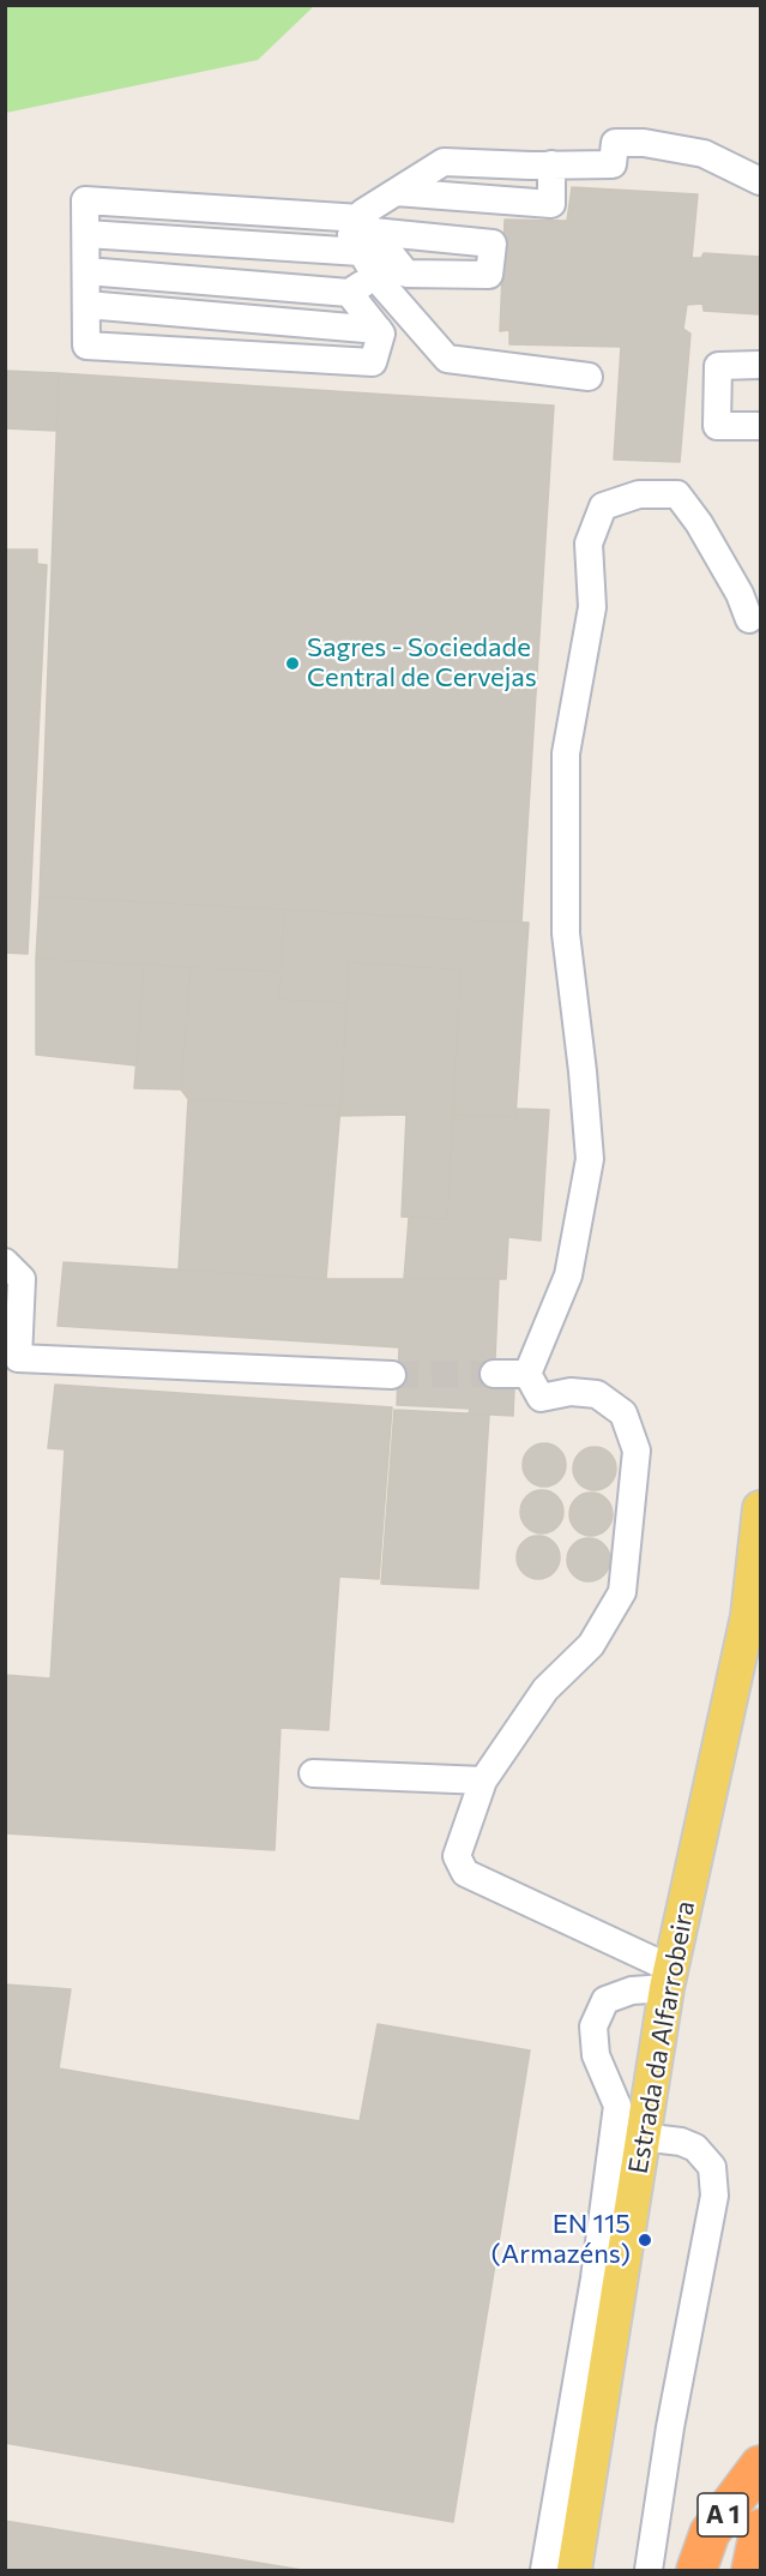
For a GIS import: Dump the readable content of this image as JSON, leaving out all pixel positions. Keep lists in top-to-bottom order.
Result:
{
  "streets": {
    "highway": ["A 1"],
    "main road": ["Estrada da Alfarrobeira"]
  },
  "places": ["Sagres - Sociedade Central de Cervejas", "EN 115 (Armazéns)"]
}
